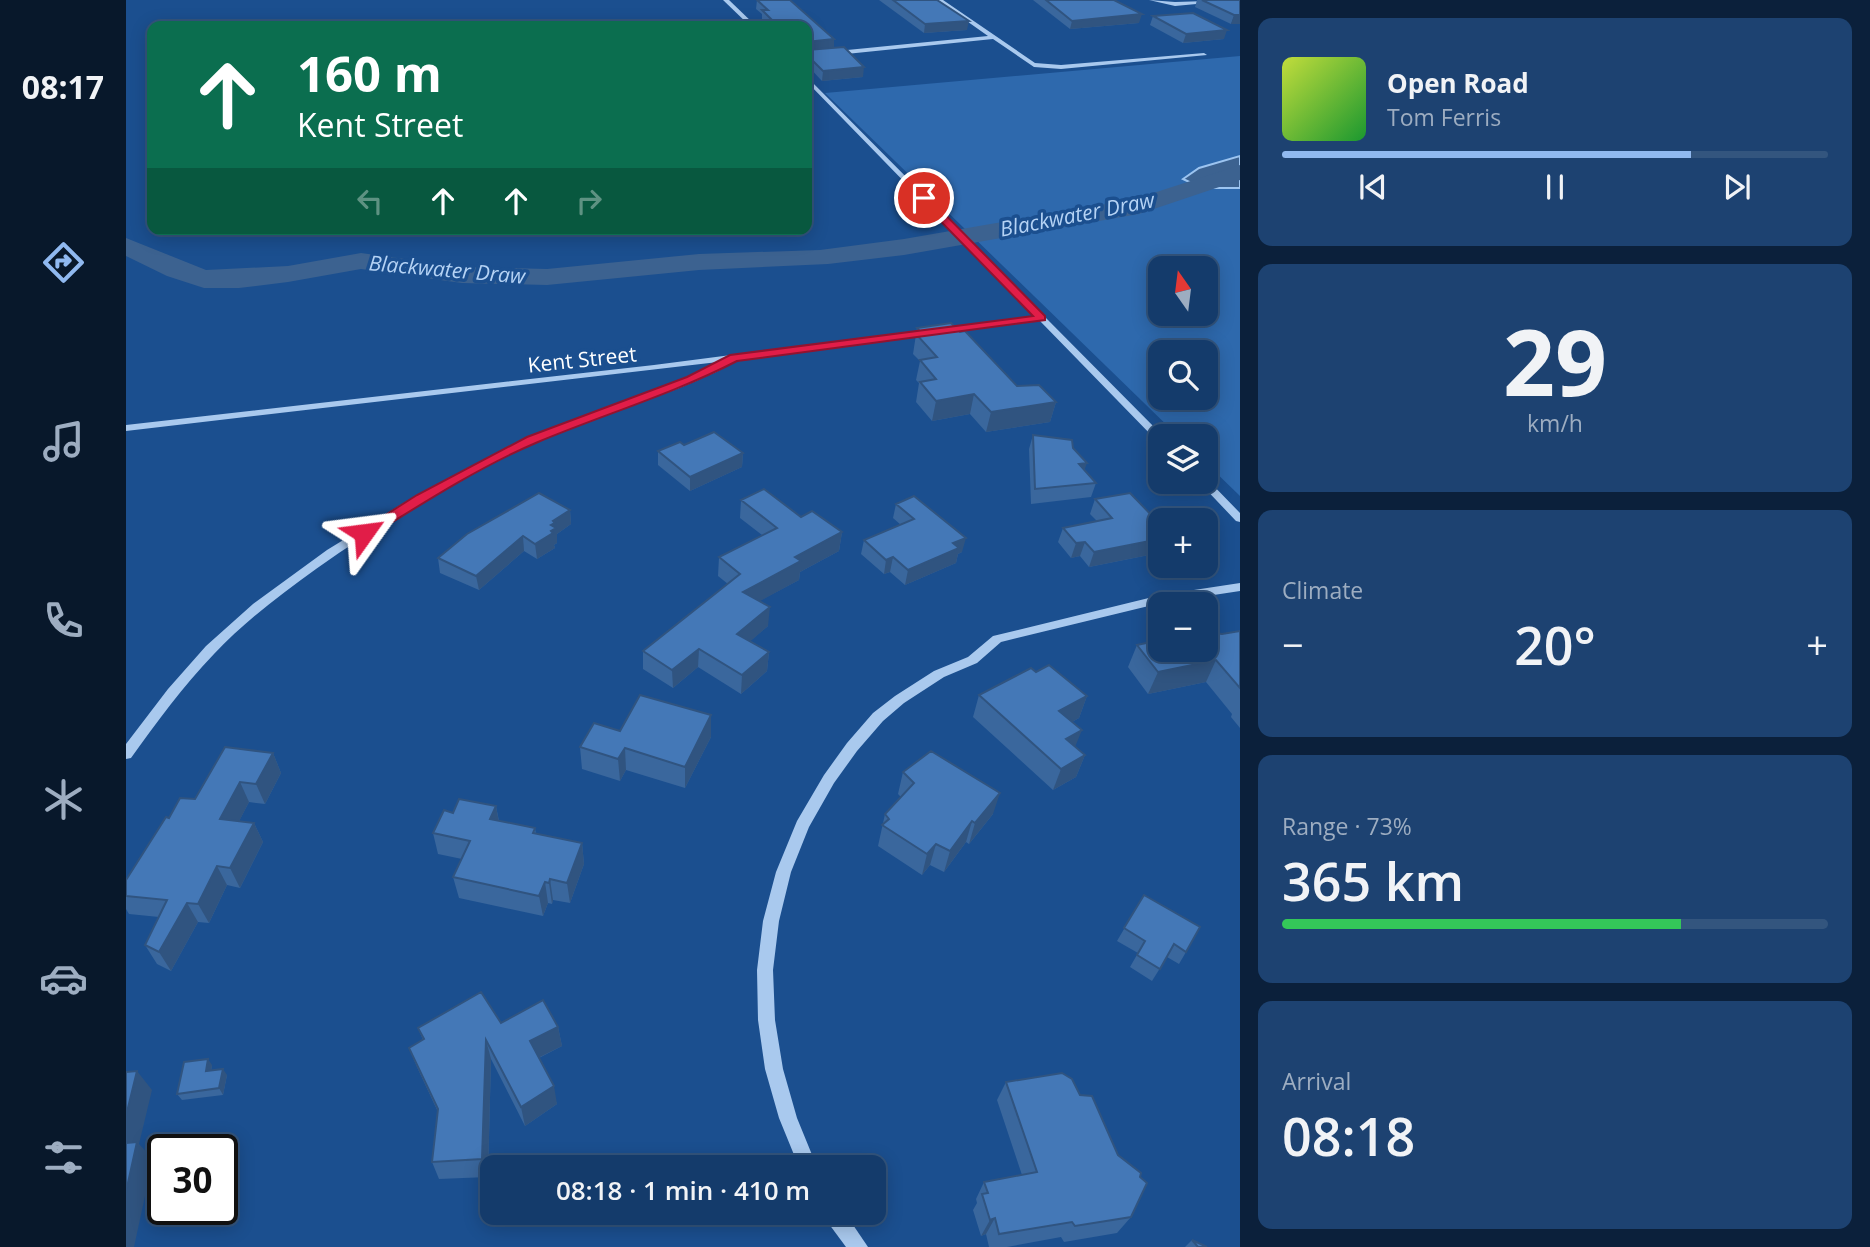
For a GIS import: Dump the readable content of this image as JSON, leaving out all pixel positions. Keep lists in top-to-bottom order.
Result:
{
  "streets": {
    "street": ["Kent Street"]
  },
  "water": ["Blackwater Draw"],
  "north": "top",
  "page": {
    "tabs": "08:17",
    "turn": ["160 m", "Kent Street"],
    "song": ["Open Road", "Tom Ferris"],
    "map_buttons": ["+", "−"],
    "tile": [
      ["29", "km/h"],
      "Climate",
      ["Range · 73%", "365 km"],
      ["Arrival", "08:18"]
    ],
    "heat": ["−", "20°", "+"],
    "limit": "30",
    "trip": "08:18 · 1 min · 410 m"
  }
}
